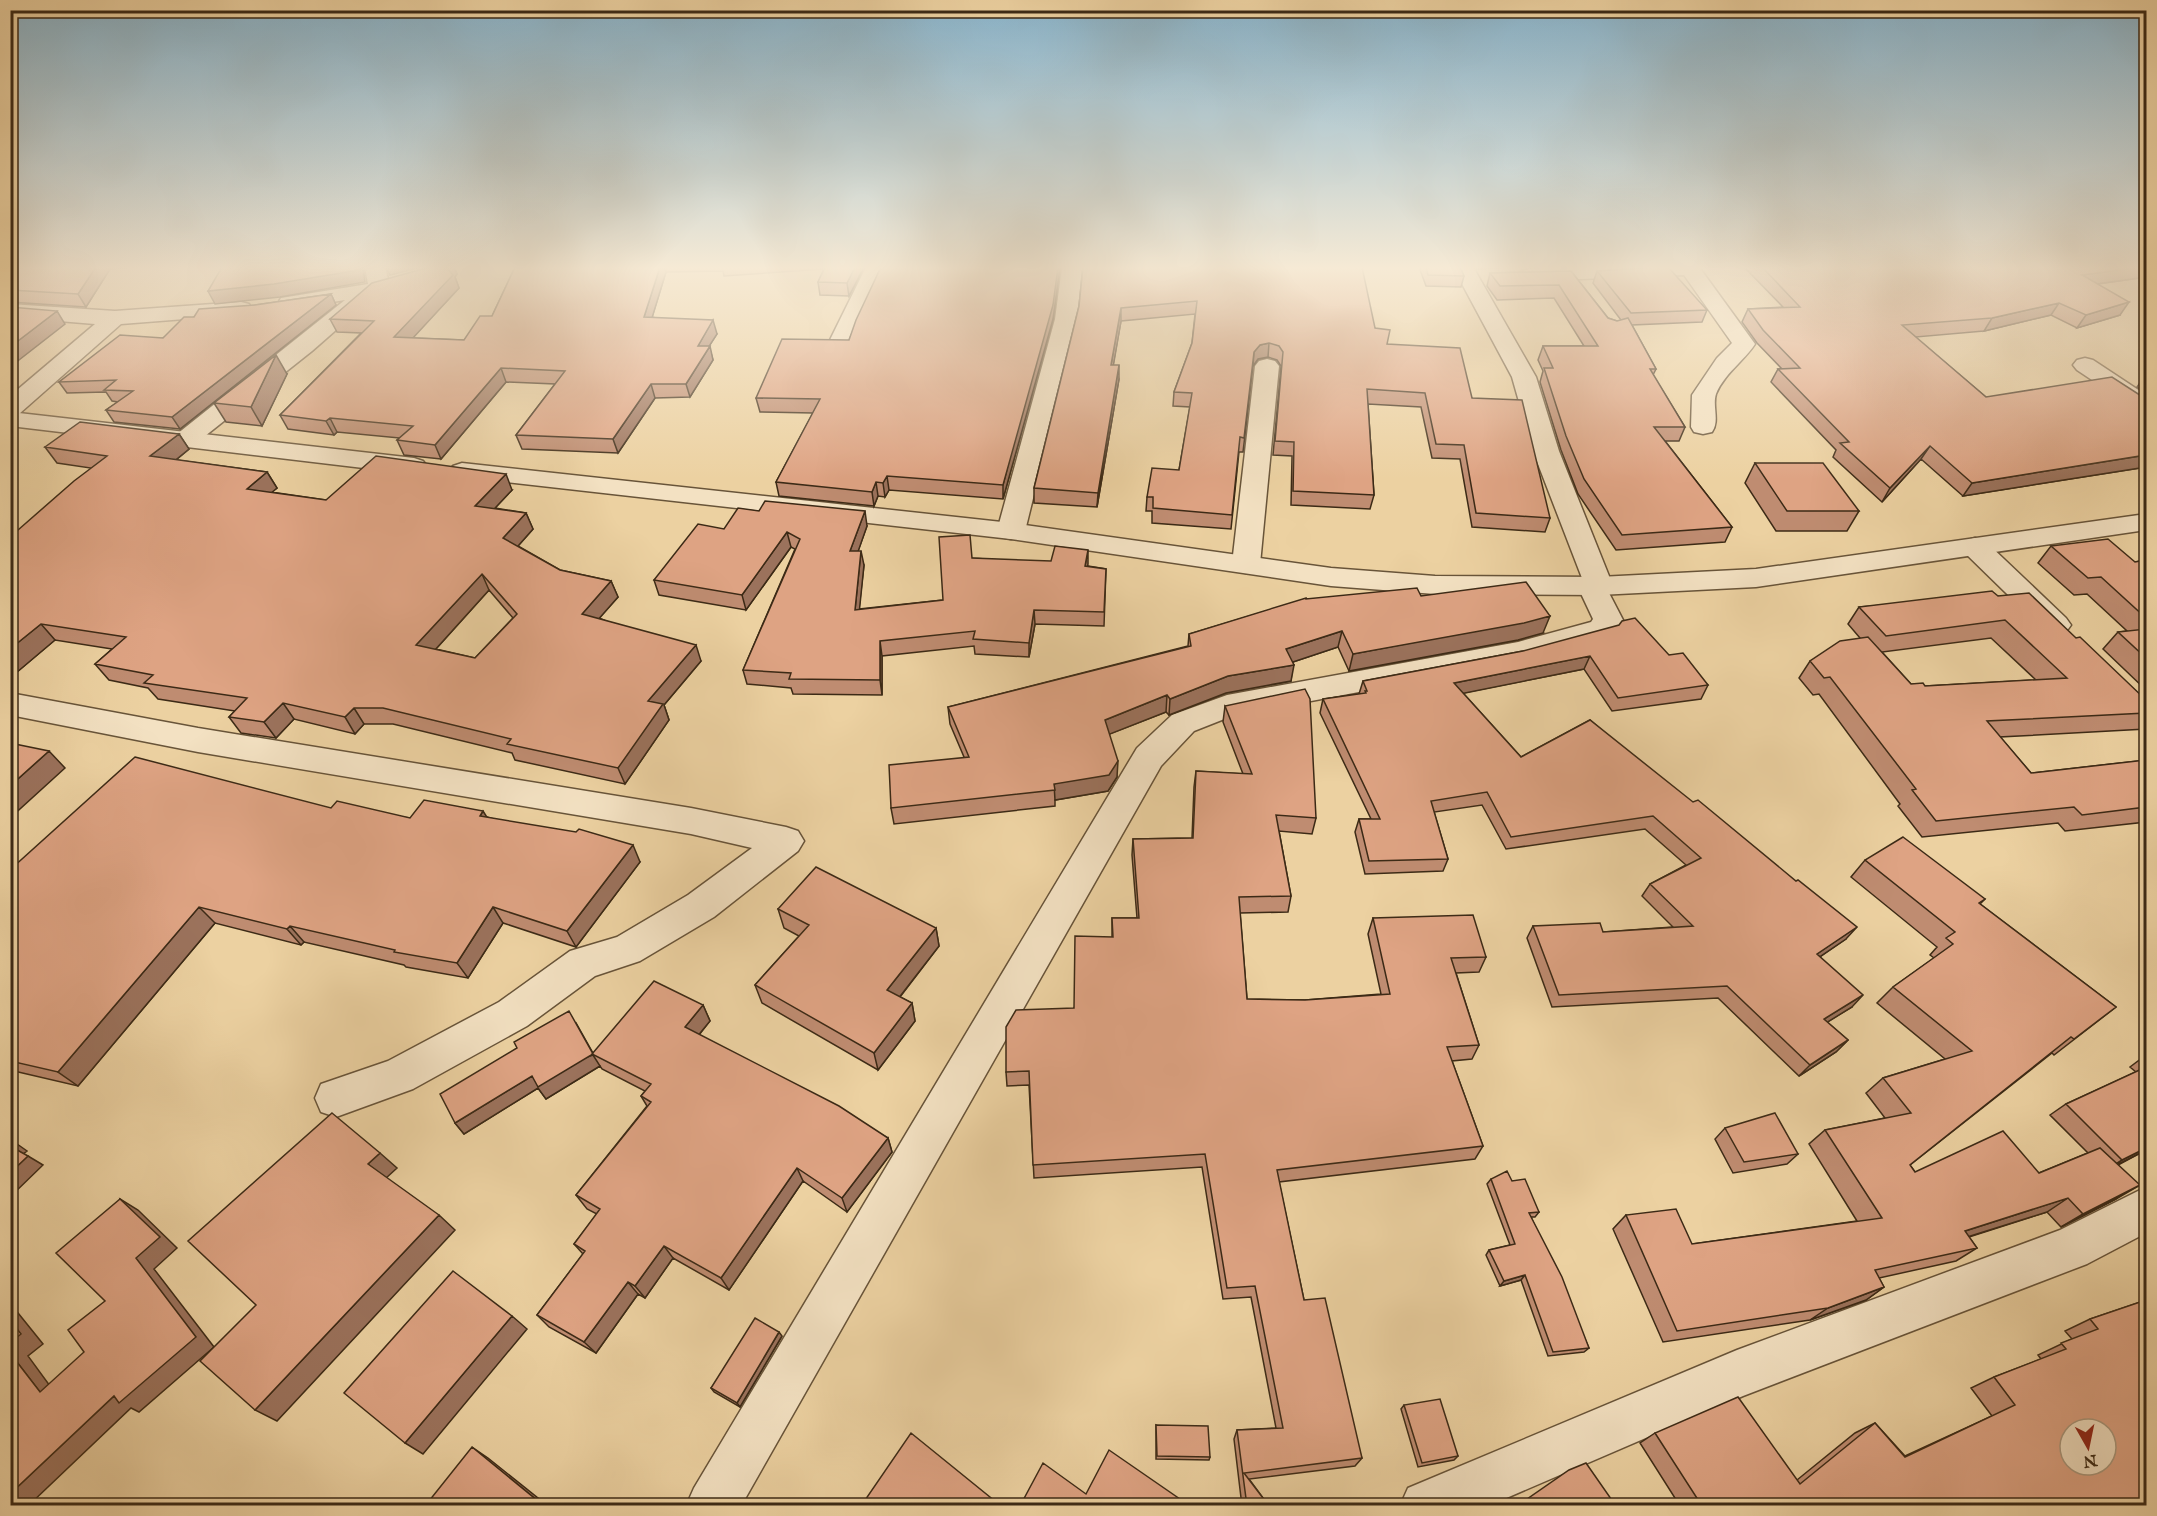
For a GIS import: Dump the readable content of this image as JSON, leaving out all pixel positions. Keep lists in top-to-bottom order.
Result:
{
  "north": "bottom"
}
